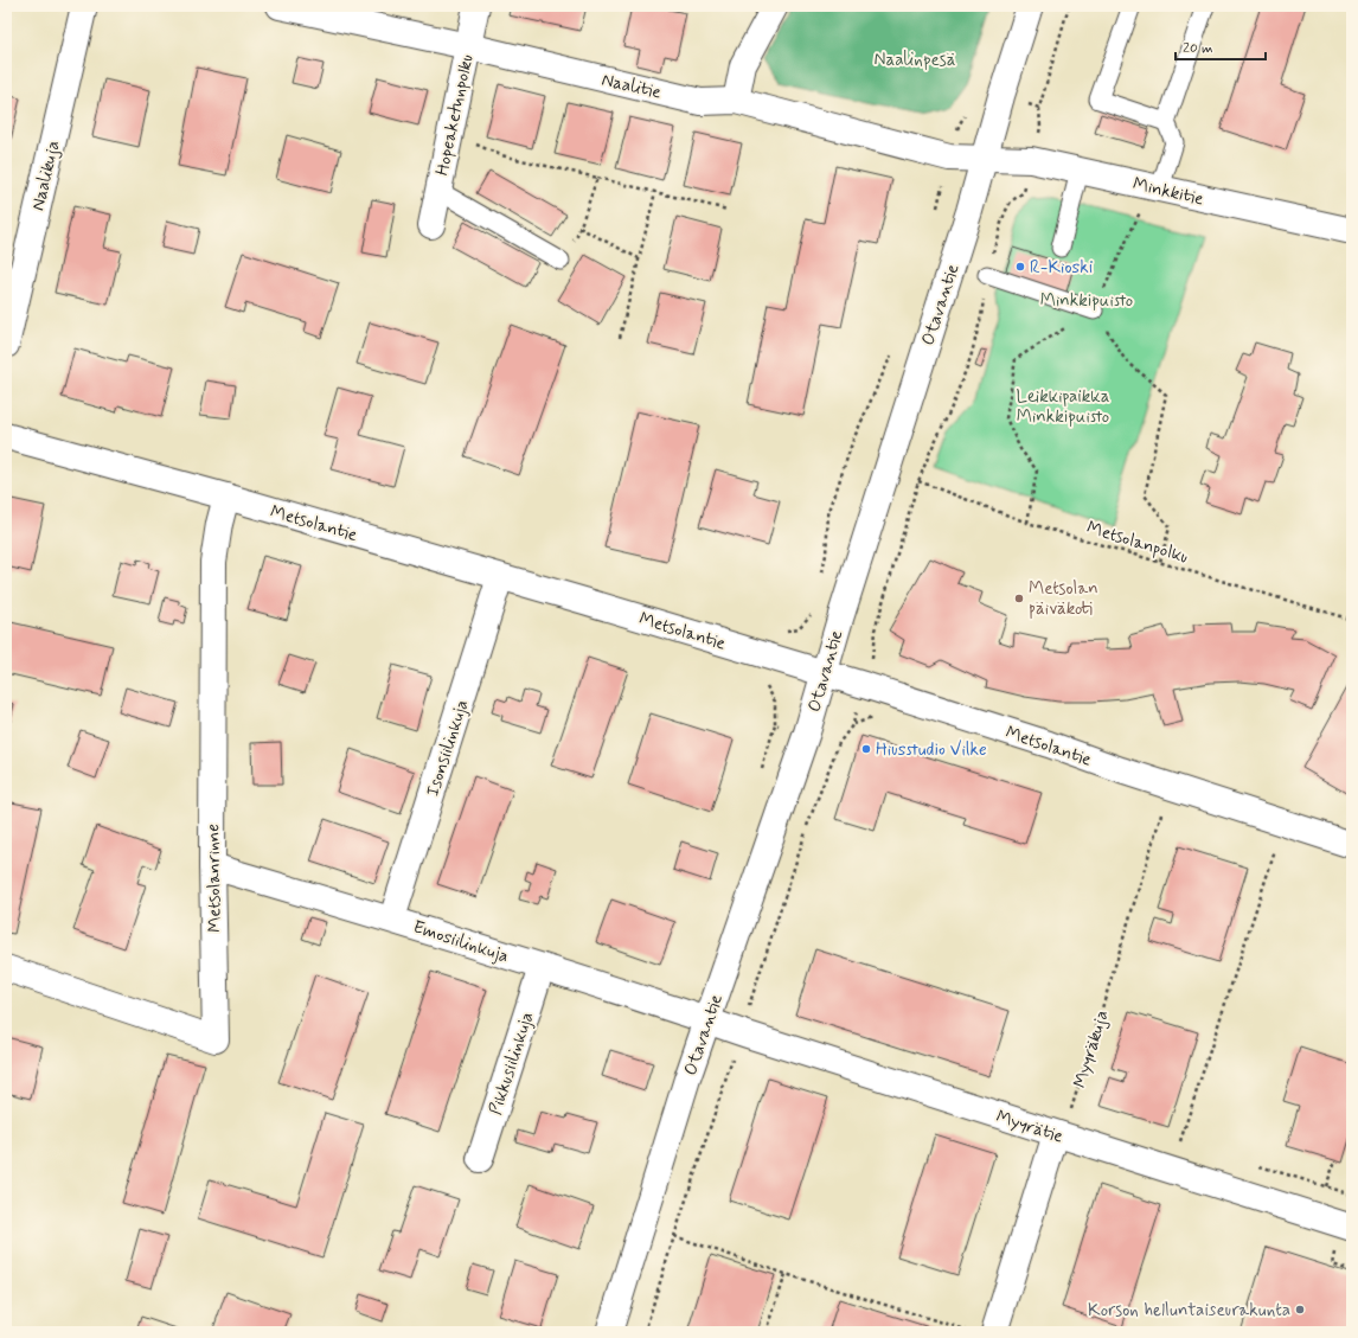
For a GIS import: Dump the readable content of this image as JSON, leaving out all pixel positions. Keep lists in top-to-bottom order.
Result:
{
  "streets": {
    "street": [
      "Naalitie",
      "Hopeaketunpolku",
      "Naalikuja",
      "Minkkitie",
      "Otavantie",
      "Metsolantie",
      "Isonsiilinkuja",
      "Metsolanrinne",
      "Emosiilinkuja",
      "Pikkusiilinkuja",
      "Myyrätie"
    ],
    "path": ["Metsolanpolku", "Myyräkuja"]
  },
  "crossings": [
    ["Naalitie", "Hopeaketunpolku"],
    ["Naalitie", "Minkkitie"],
    ["Naalitie", "Otavantie"],
    ["Minkkitie", "Otavantie"],
    ["Otavantie", "Metsolantie"],
    ["Otavantie", "Emosiilinkuja"],
    ["Otavantie", "Myyrätie"],
    ["Metsolantie", "Isonsiilinkuja"],
    ["Metsolantie", "Metsolanrinne"],
    ["Metsolantie", "Myyräkuja"],
    ["Isonsiilinkuja", "Emosiilinkuja"],
    ["Metsolanrinne", "Emosiilinkuja"],
    ["Emosiilinkuja", "Pikkusiilinkuja"],
    ["Emosiilinkuja", "Myyrätie"],
    ["Myyräkuja", "Myyrätie"]
  ],
  "parks": ["Naalinpesä", "Minkkipuisto", "Leikkipaikka Minkkipuisto"],
  "places": [
    "R-Kioski",
    "Metsolan päiväkoti",
    "Hiusstudio Vilke",
    "Korson helluntaiseurakunta"
  ],
  "scale_bar": "20 m"
}
